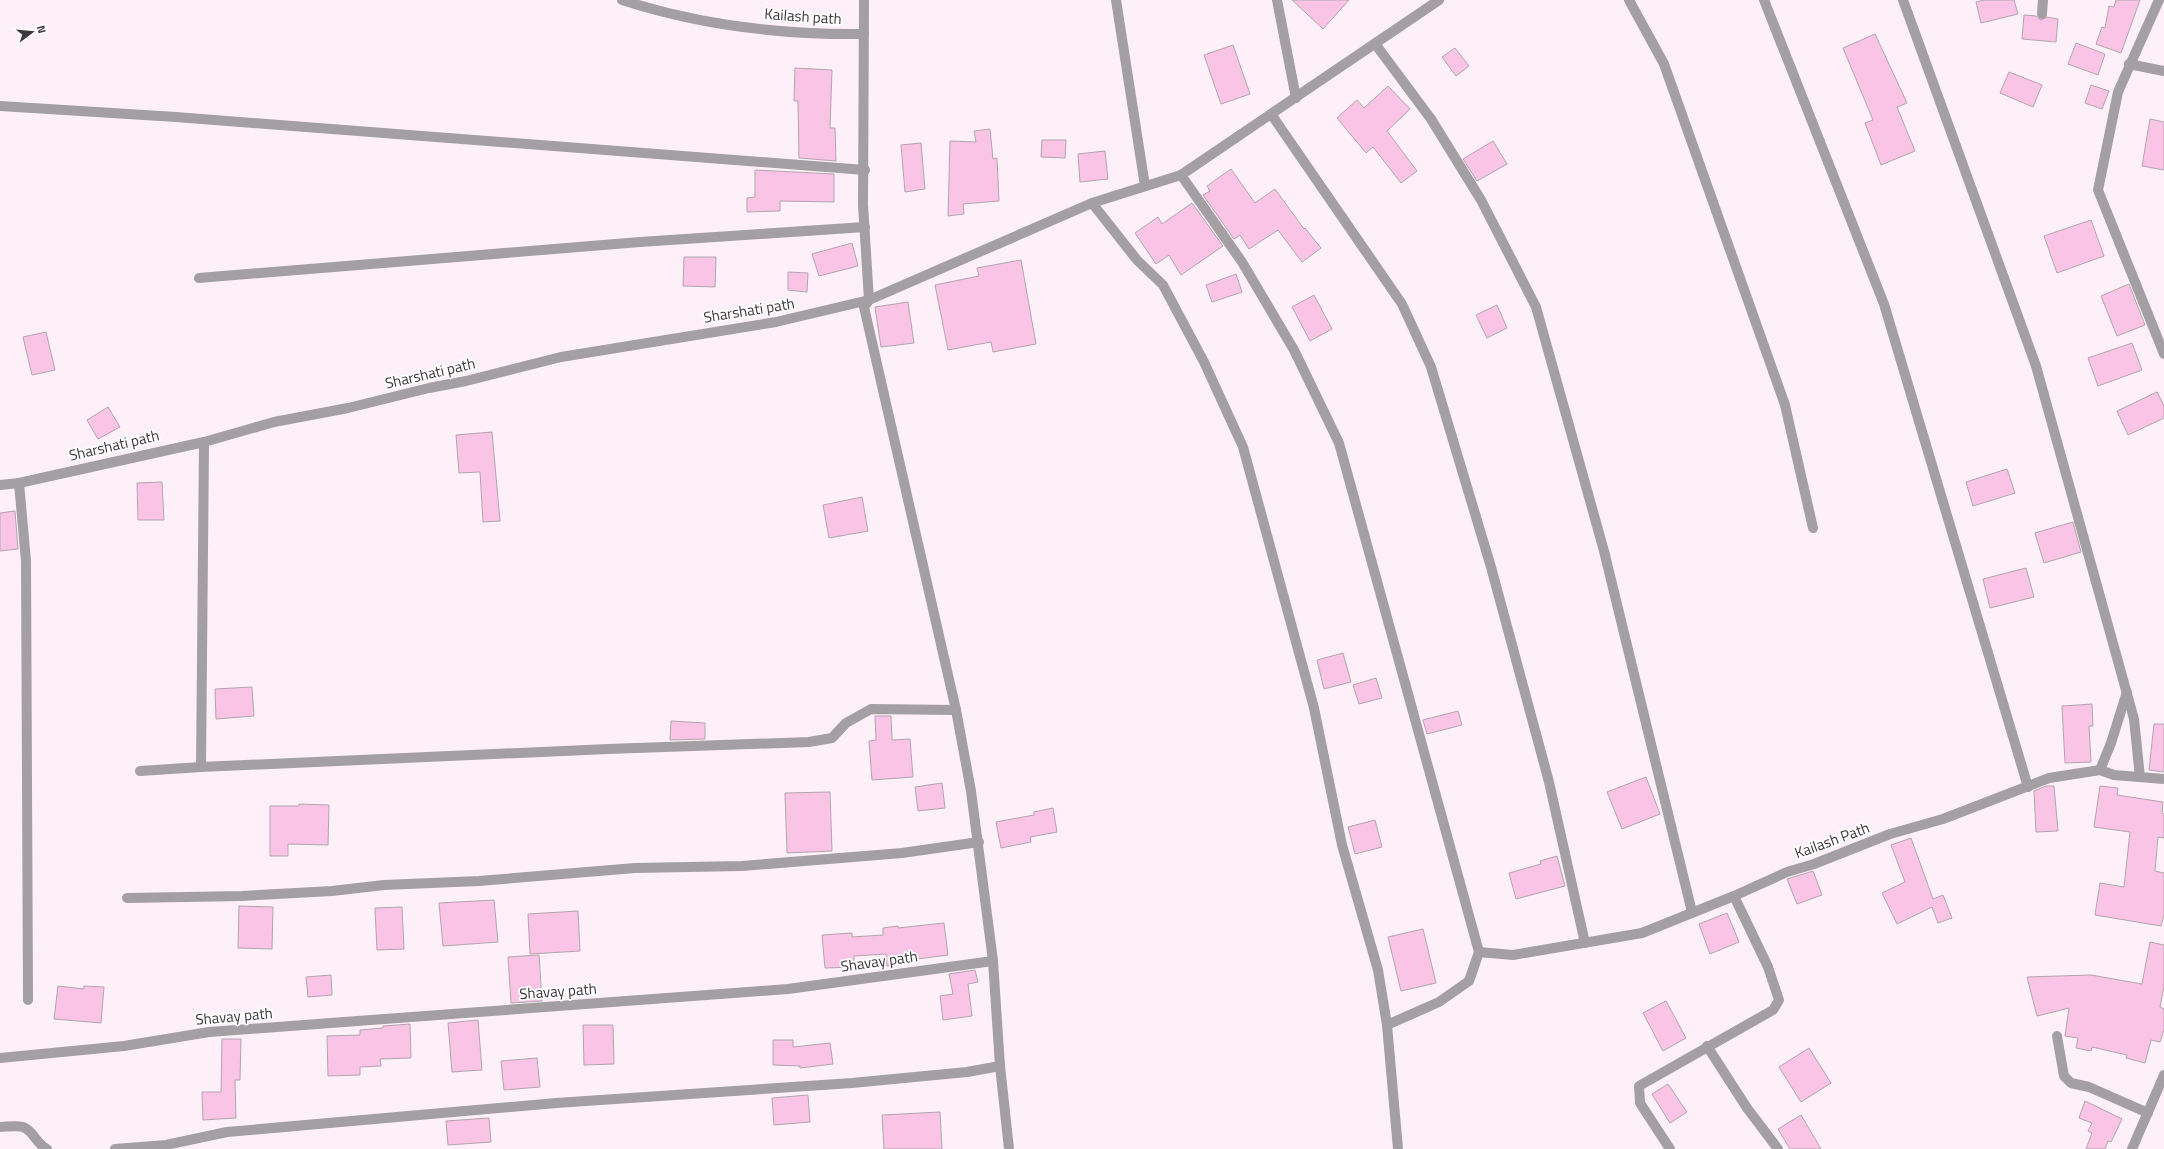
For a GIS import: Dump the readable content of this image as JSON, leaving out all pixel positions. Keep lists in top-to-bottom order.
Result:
{
  "streets": {
    "street": [
      "Kailash path",
      "Sharshati path",
      "Kailash Path",
      "Shavay path"
    ]
  },
  "north": "right"
}
